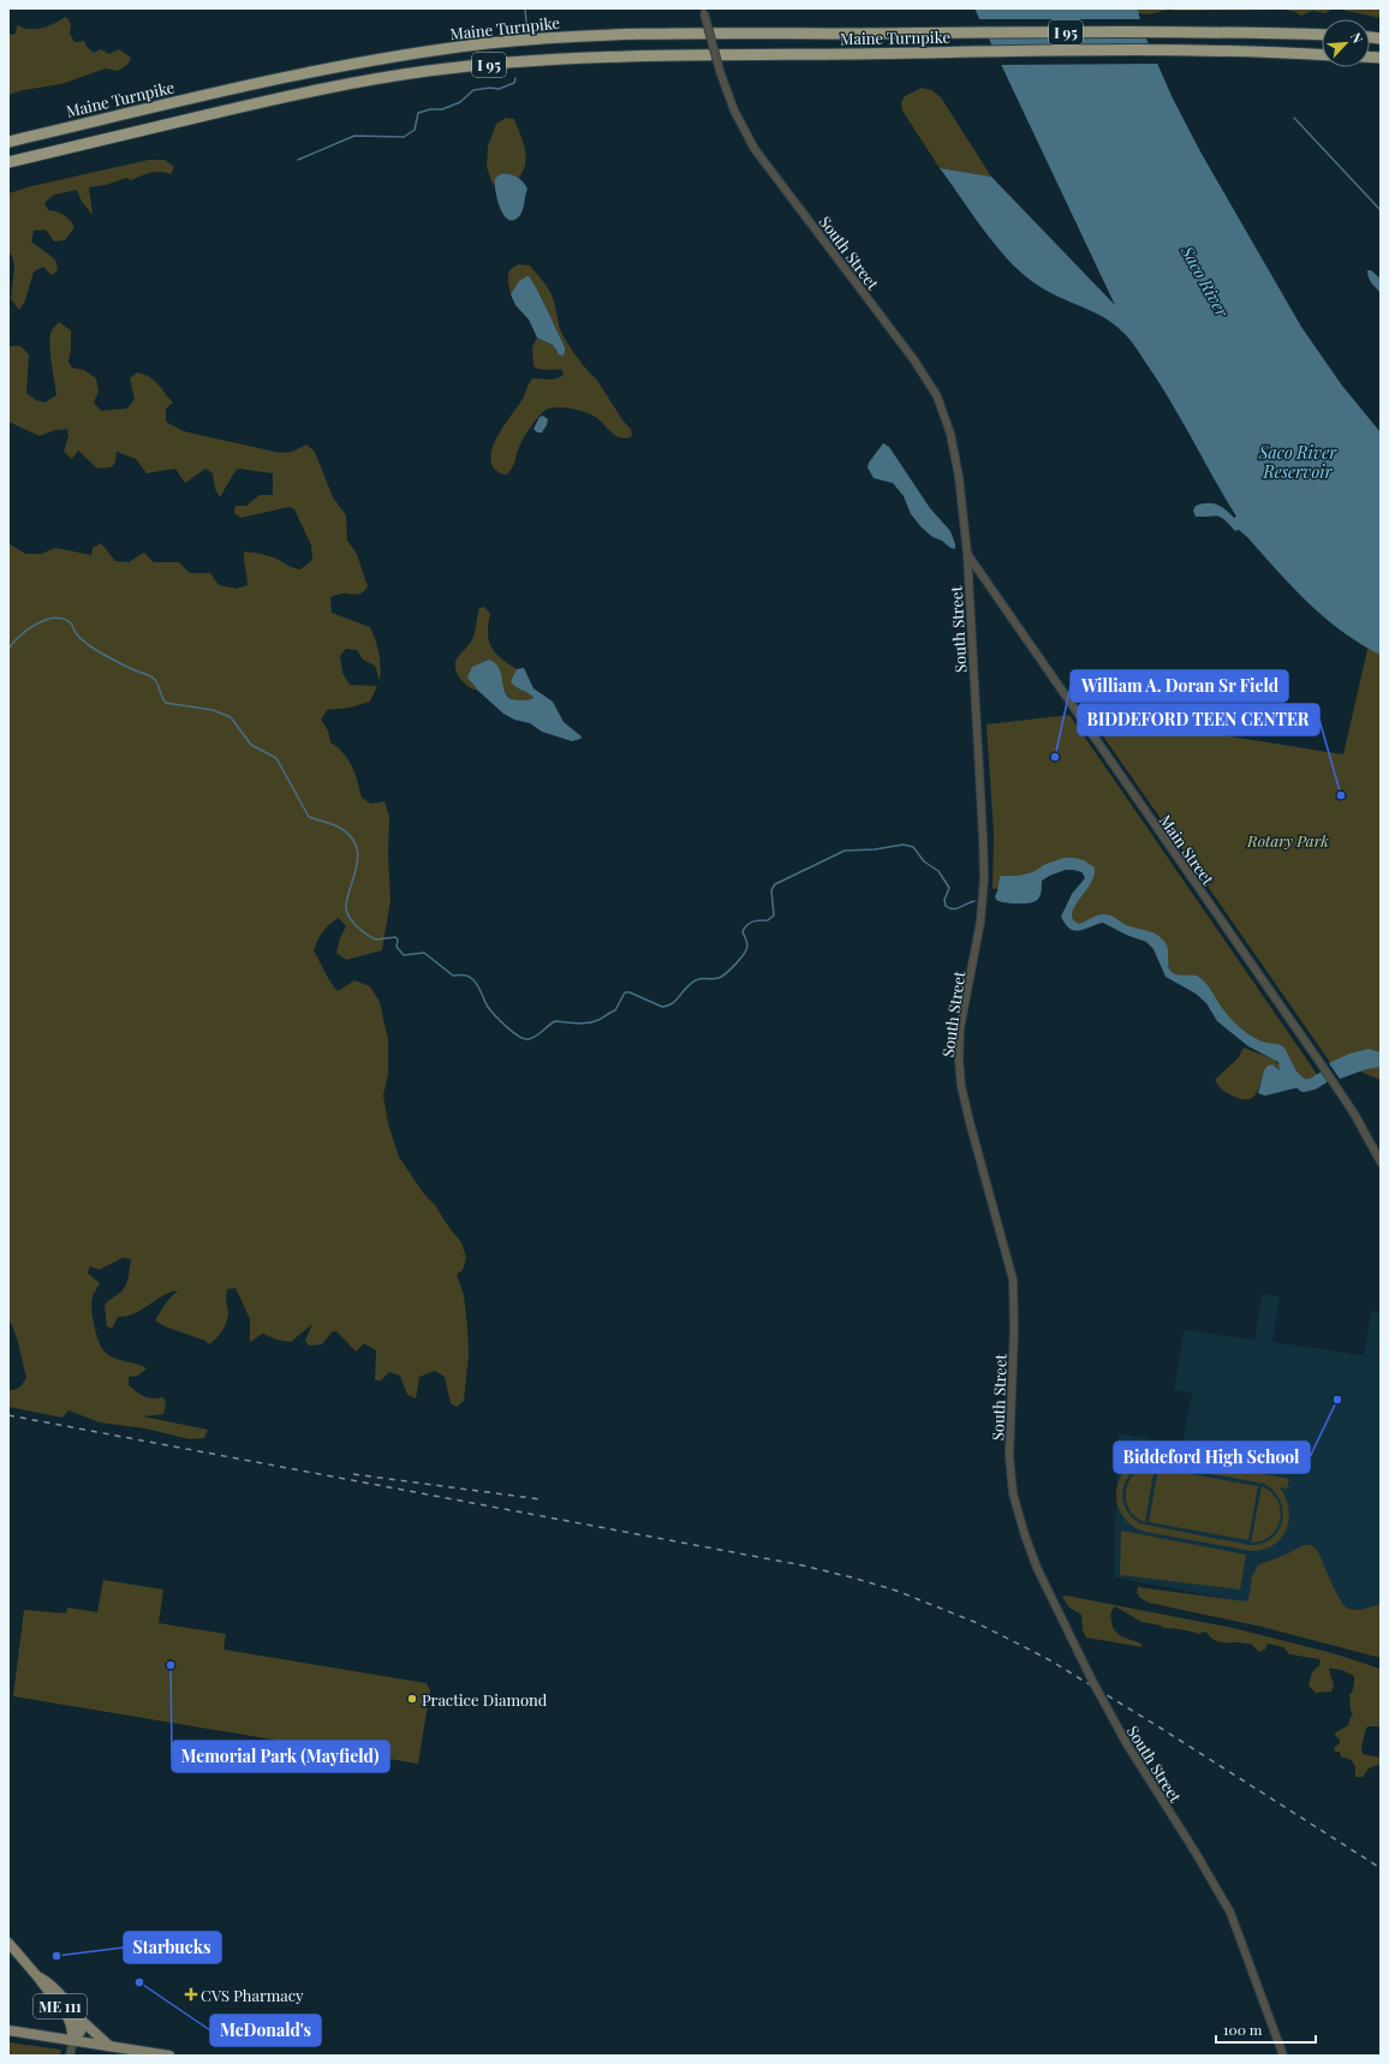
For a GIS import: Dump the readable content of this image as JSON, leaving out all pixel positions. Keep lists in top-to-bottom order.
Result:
{
  "streets": {
    "highway": ["Maine Turnpike", "I 95"],
    "main road": ["ME 111"],
    "street": ["South Street", "Main Street"]
  },
  "crossings": [
    ["South Street", "Main Street"]
  ],
  "water": ["Saco River", "Saco River Reservoir"],
  "parks": ["Rotary Park"],
  "places": {
    "other": [
      "William A. Doran Sr Field",
      "BIDDEFORD TEEN CENTER",
      "Biddeford High School",
      "Memorial Park (Mayfield)",
      "Practice Diamond",
      "Starbucks",
      "McDonald's"
    ],
    "health": ["CVS Pharmacy"]
  },
  "scale_bar": "100 m",
  "north": "top right"
}
